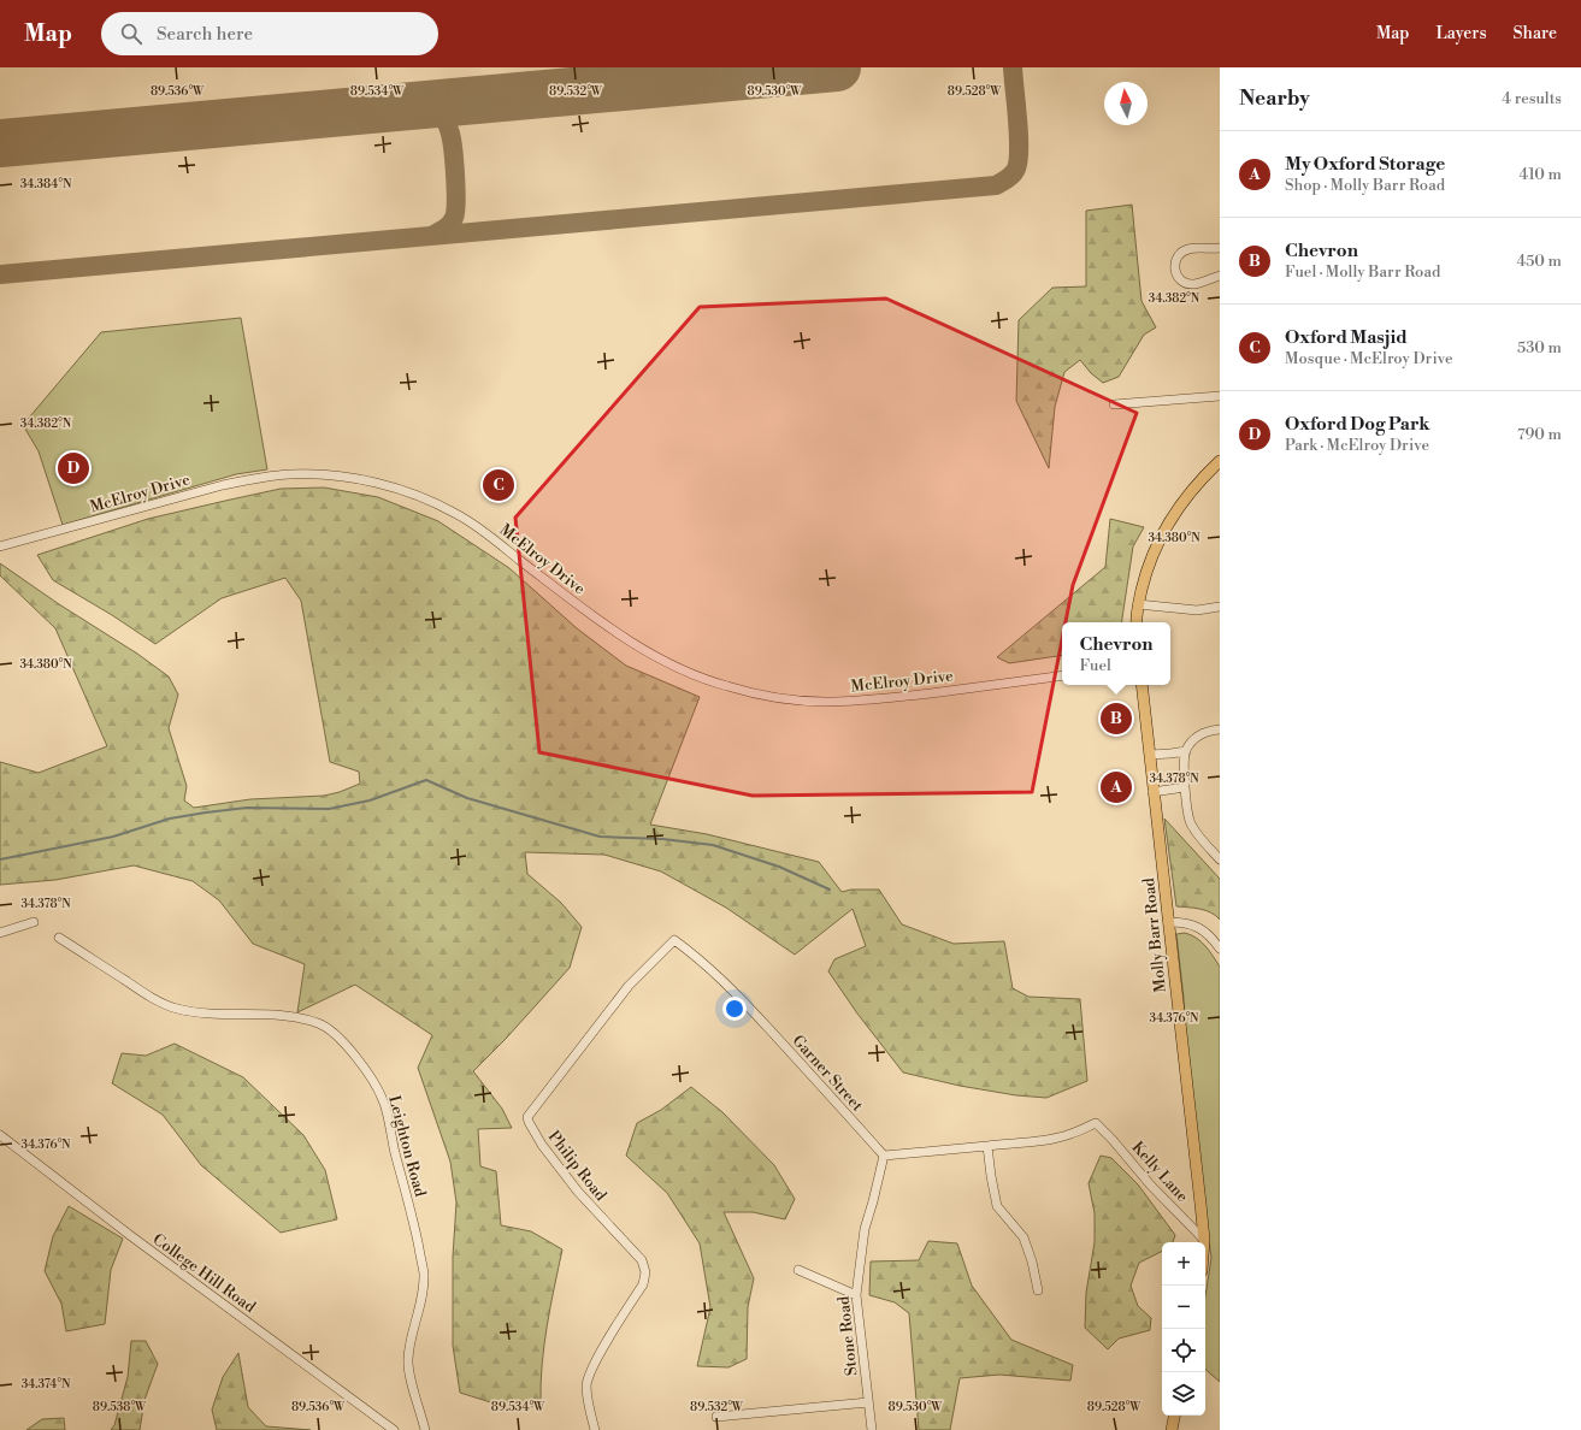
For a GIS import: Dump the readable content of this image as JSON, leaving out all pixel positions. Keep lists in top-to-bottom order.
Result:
{
  "streets": {
    "main road": ["Molly Barr Road"],
    "street": [
      "McElroy Drive",
      "Garner Street",
      "Leighton Road",
      "Philip Road",
      "Kelly Lane",
      "College Hill Road",
      "Stone Road"
    ]
  },
  "crossings": [
    ["Molly Barr Road", "Kelly Lane"],
    ["Garner Street", "Philip Road"],
    ["Garner Street", "Stone Road"]
  ],
  "north": "top",
  "page": {
    "header": "Map",
    "search": "Search here",
    "nav": ["Map", "Layers", "Share"],
    "heading": ["Nearby", "4 results"],
    "list": [
      {
        "mark": "A",
        "name": "My Oxford Storage",
        "note": "Shop · Molly Barr Road",
        "value": "410 m"
      },
      {
        "mark": "B",
        "name": "Chevron",
        "note": "Fuel · Molly Barr Road",
        "value": "450 m"
      },
      {
        "mark": "C",
        "name": "Oxford Masjid",
        "note": "Mosque · McElroy Drive",
        "value": "530 m"
      },
      {
        "mark": "D",
        "name": "Oxford Dog Park",
        "note": "Park · McElroy Drive",
        "value": "790 m"
      }
    ],
    "pins": [
      "D",
      "C",
      "B",
      "A"
    ],
    "popup": ["Chevron", "Fuel"],
    "map_buttons": ["+", "−"]
  },
  "coordinates": [
    "89.536°W",
    "89.534°W",
    "89.532°W",
    "89.530°W",
    "89.528°W",
    "34.384°N",
    "34.382°N",
    "34.380°N",
    "34.378°N",
    "34.376°N",
    "34.374°N",
    "89.538°W"
  ]
}
